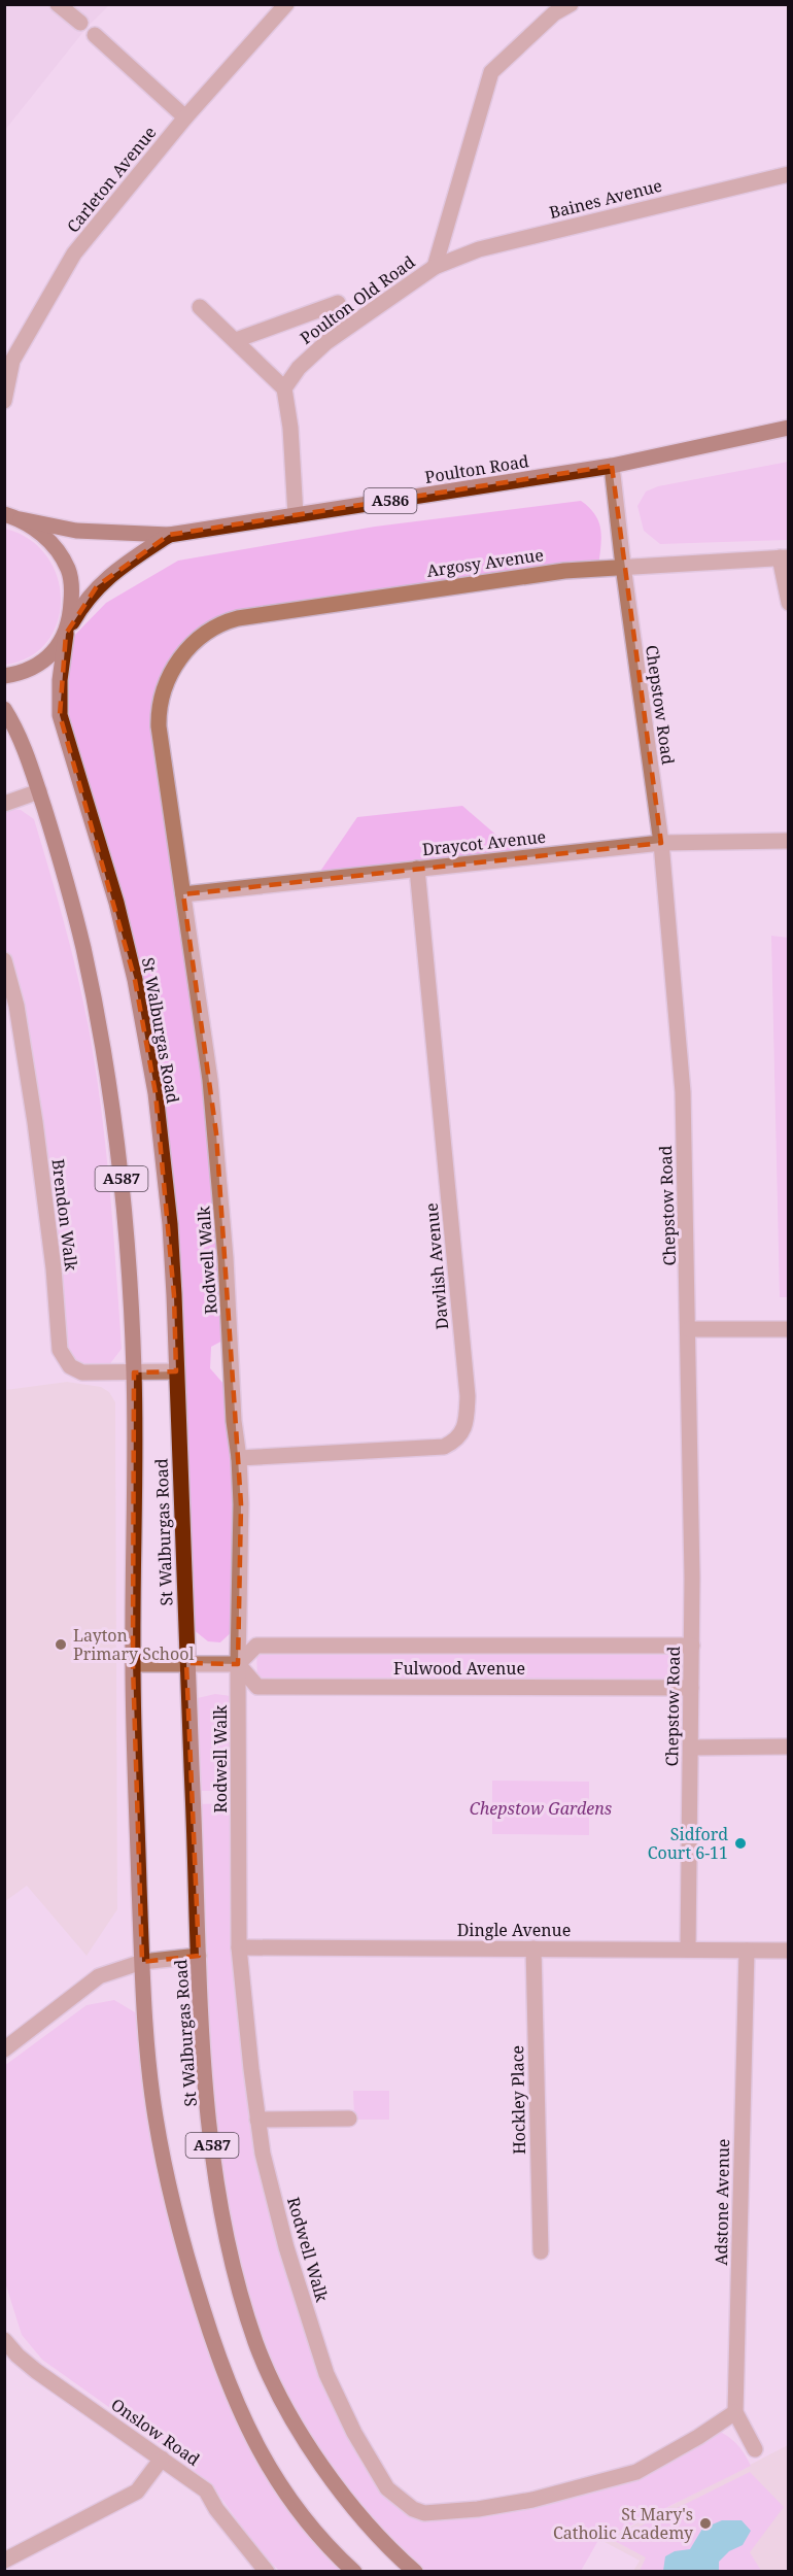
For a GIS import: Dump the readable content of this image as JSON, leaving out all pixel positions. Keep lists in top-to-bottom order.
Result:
{
  "streets": {
    "main road": [
      "Poulton Road",
      "A586",
      "St Walburgas Road",
      "A587"
    ],
    "street": [
      "Carleton Avenue",
      "Baines Avenue",
      "Poulton Old Road",
      "Argosy Avenue",
      "Chepstow Road",
      "Draycot Avenue",
      "Brendon Walk",
      "Rodwell Walk",
      "Dawlish Avenue",
      "Fulwood Avenue",
      "Dingle Avenue",
      "Hockley Place",
      "Adstone Avenue",
      "Onslow Road"
    ]
  },
  "crossings": [
    ["Baines Avenue", "Poulton Old Road"],
    ["Poulton Road", "Chepstow Road"],
    ["Poulton Road", "St Walburgas Road"],
    ["Argosy Avenue", "Chepstow Road"],
    ["Argosy Avenue", "Rodwell Walk"],
    ["Chepstow Road", "Draycot Avenue"],
    ["Chepstow Road", "Fulwood Avenue"],
    ["Chepstow Road", "Dingle Avenue"],
    ["Draycot Avenue", "Rodwell Walk"],
    ["Draycot Avenue", "Dawlish Avenue"],
    ["St Walburgas Road", "Brendon Walk"],
    ["Rodwell Walk", "Dawlish Avenue"],
    ["Rodwell Walk", "Fulwood Avenue"],
    ["Rodwell Walk", "Dingle Avenue"],
    ["Rodwell Walk", "Adstone Avenue"],
    ["Dingle Avenue", "Hockley Place"],
    ["Dingle Avenue", "Adstone Avenue"]
  ],
  "parks": ["Chepstow Gardens"],
  "places": ["Layton Primary School", "Sidford Court 6-11", "St Mary's Catholic Academy"]
}
